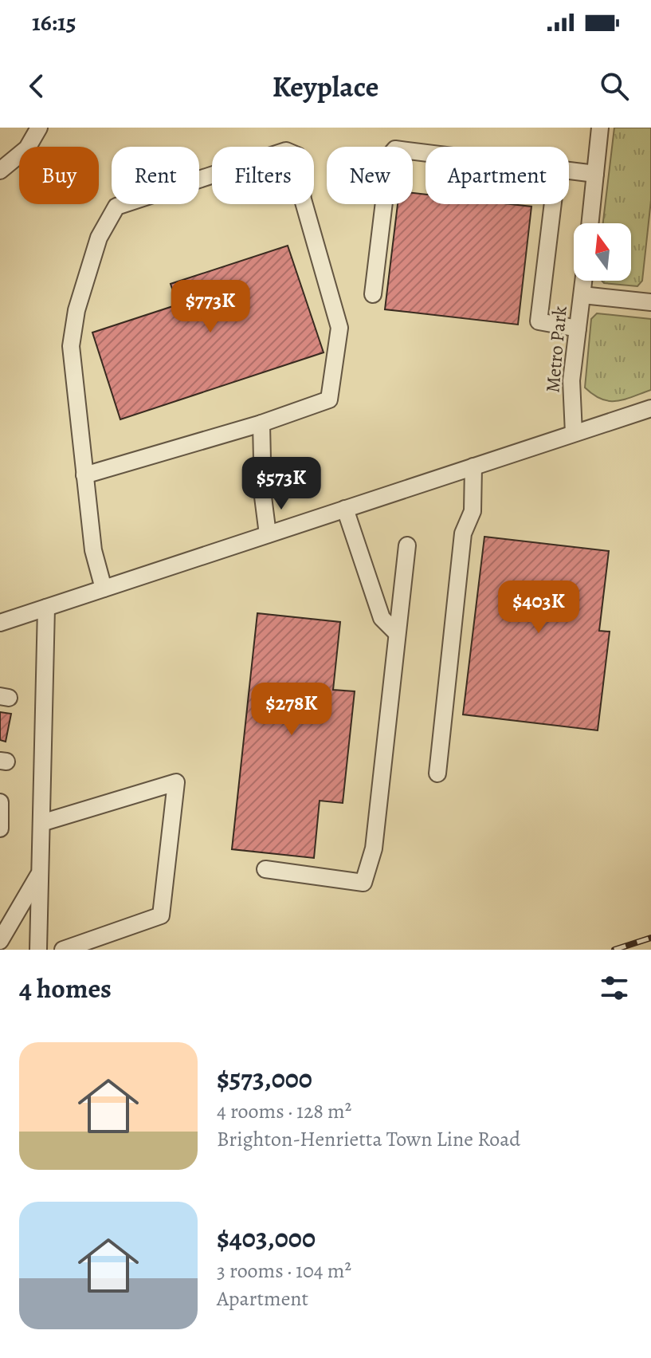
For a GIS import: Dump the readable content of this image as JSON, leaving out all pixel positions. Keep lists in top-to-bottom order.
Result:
{
  "streets": {
    "street": ["Metro Park"]
  },
  "north": "top",
  "page": {
    "status": "16:15",
    "header": "Keyplace",
    "chip": [
      "Buy",
      "Rent",
      "Filters",
      "New",
      "Apartment"
    ],
    "price": [
      "$773K",
      "$573K",
      "$403K",
      "$278K"
    ],
    "heading": "4 homes",
    "list": [
      {
        "name": "$573,000",
        "note": "4 rooms · 128 m² · Brighton-Henrietta Town Line Road"
      },
      {
        "name": "$403,000",
        "note": "3 rooms · 104 m² · Apartment"
      }
    ]
  }
}
